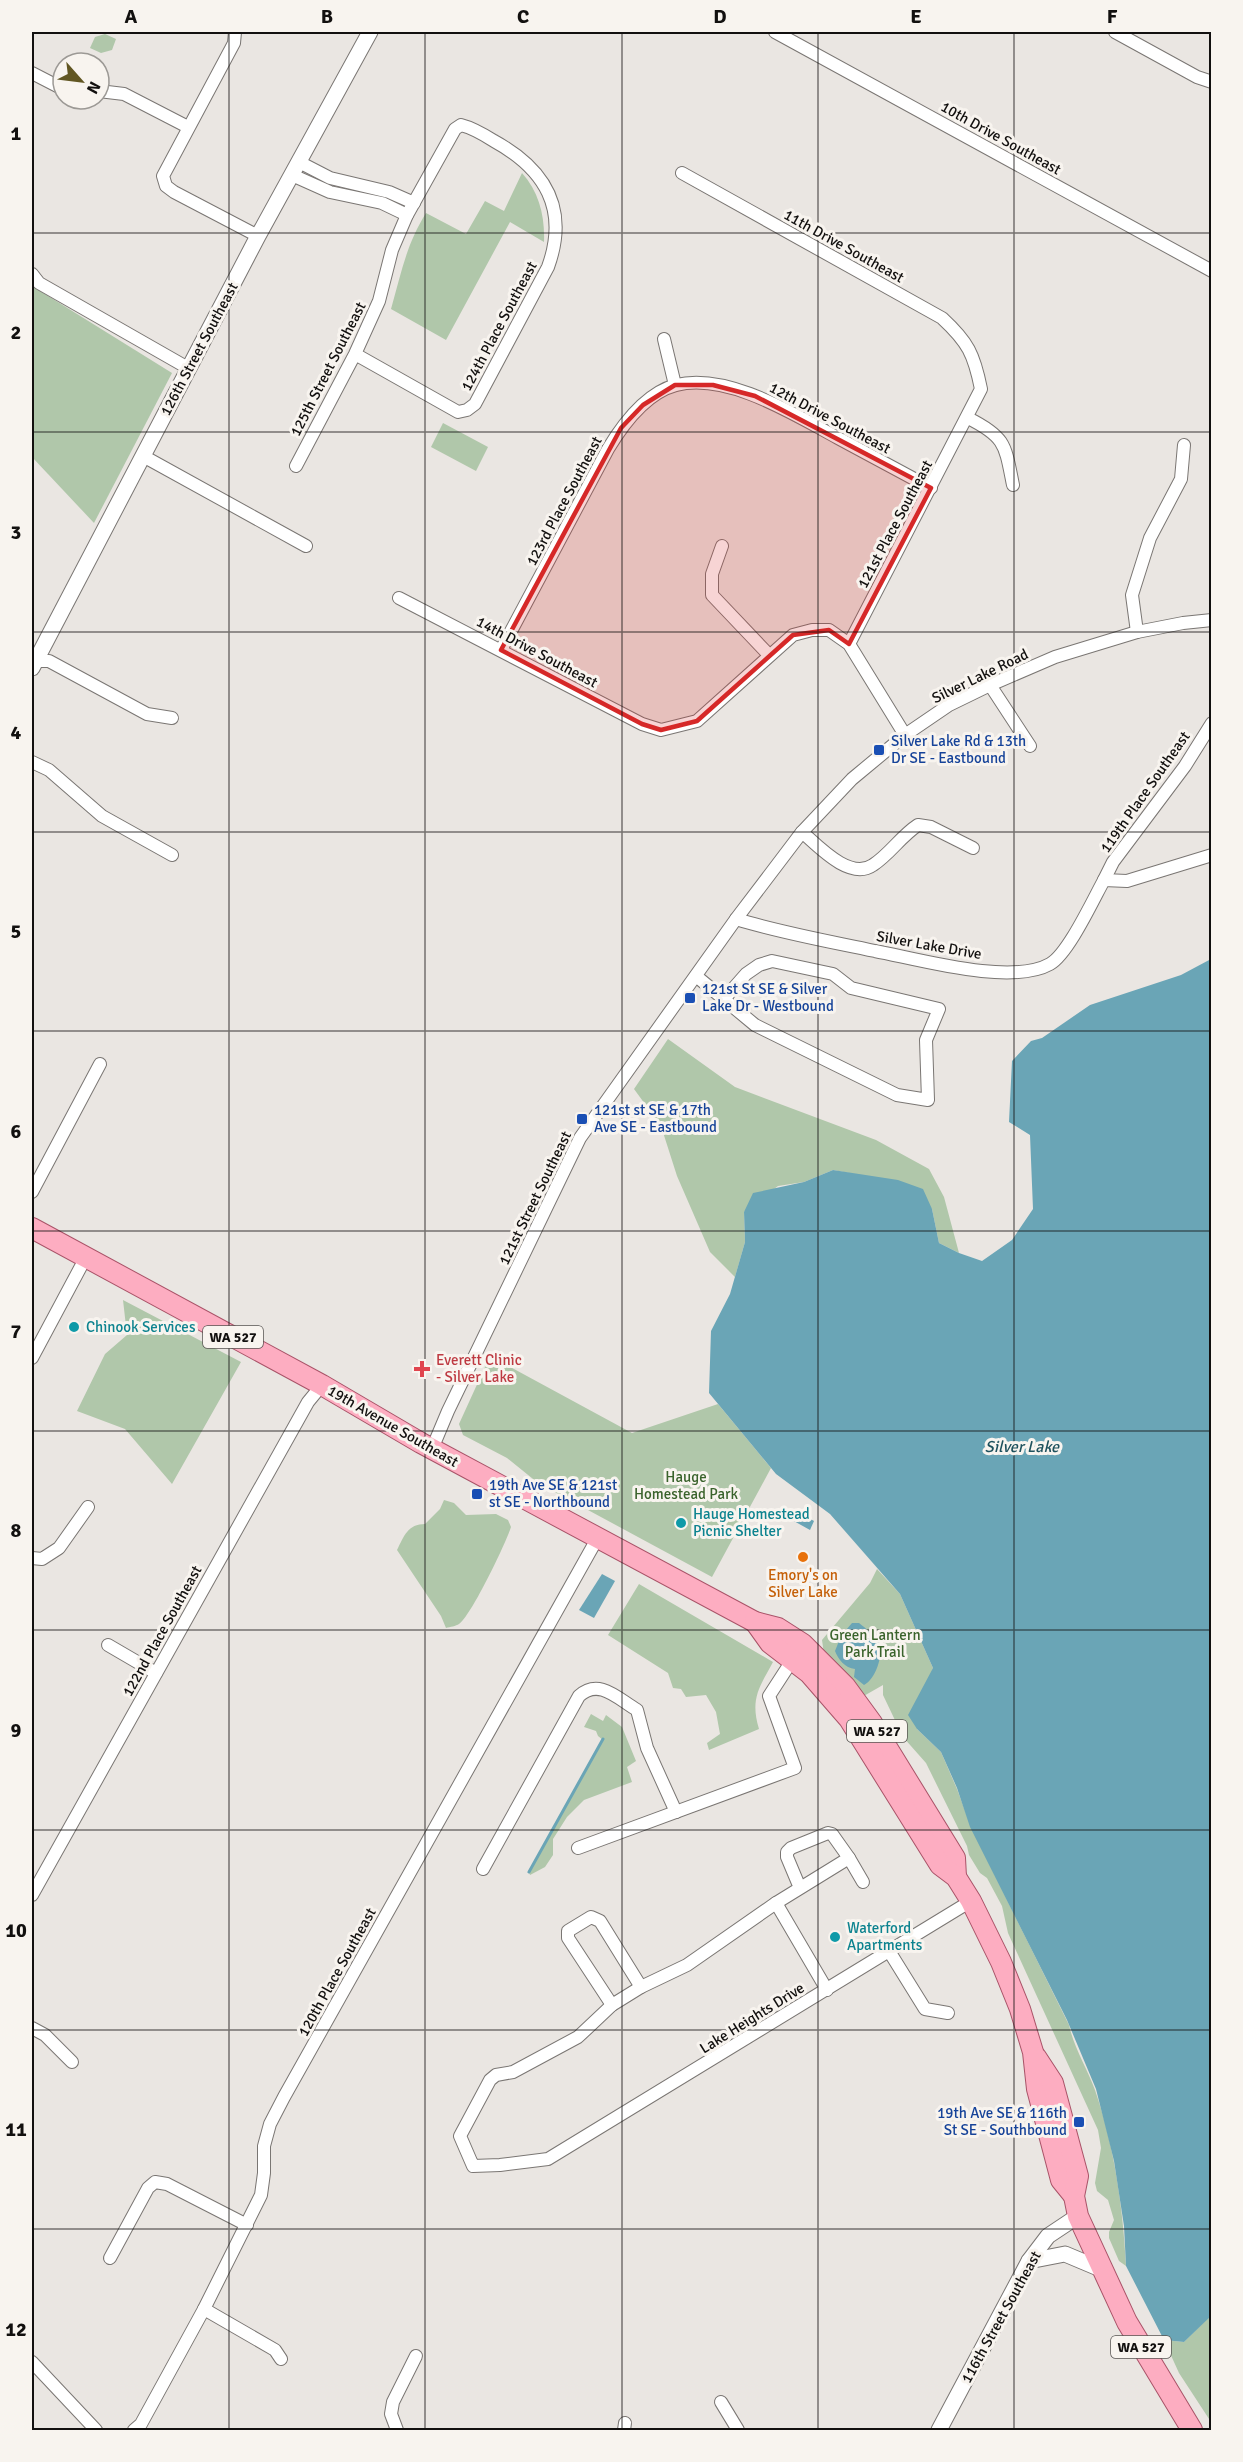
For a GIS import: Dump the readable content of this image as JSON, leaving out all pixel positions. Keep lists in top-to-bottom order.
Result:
{
  "streets": {
    "main road": ["WA 527", "19th Avenue Southeast"],
    "street": [
      "10th Drive Southeast",
      "11th Drive Southeast",
      "124th Place Southeast",
      "126th Street Southeast",
      "125th Street Southeast",
      "12th Drive Southeast",
      "123rd Place Southeast",
      "121st Place Southeast",
      "14th Drive Southeast",
      "Silver Lake Road",
      "119th Place Southeast",
      "Silver Lake Drive",
      "121st Street Southeast",
      "122nd Place Southeast",
      "120th Place Southeast",
      "Lake Heights Drive",
      "116th Street Southeast"
    ]
  },
  "crossings": [
    ["11th Drive Southeast", "121st Place Southeast"],
    ["124th Place Southeast", "125th Street Southeast"],
    ["12th Drive Southeast", "123rd Place Southeast"],
    ["12th Drive Southeast", "121st Place Southeast"],
    ["123rd Place Southeast", "14th Drive Southeast"],
    ["Silver Lake Road", "Silver Lake Drive"],
    ["Silver Lake Road", "121st Street Southeast"],
    ["119th Place Southeast", "Silver Lake Drive"],
    ["Silver Lake Drive", "121st Street Southeast"],
    ["121st Street Southeast", "19th Avenue Southeast"],
    ["19th Avenue Southeast", "122nd Place Southeast"],
    ["19th Avenue Southeast", "120th Place Southeast"],
    ["19th Avenue Southeast", "Lake Heights Drive"],
    ["19th Avenue Southeast", "116th Street Southeast"]
  ],
  "water": ["Silver Lake"],
  "parks": ["Hauge Homestead Park", "Green Lantern Park Trail"],
  "places": {
    "transit": [
      "Silver Lake Rd & 13th Dr SE - Eastbound",
      "121st St SE & Silver Lake Dr - Westbound",
      "121st st SE & 17th Ave SE - Eastbound",
      "19th Ave SE & 121st st SE - Northbound",
      "19th Ave SE & 116th St SE - Southbound"
    ],
    "other": [
      "Chinook Services",
      "Hauge Homestead Picnic Shelter",
      "Emory's on Silver Lake",
      "Waterford Apartments"
    ],
    "health": ["Everett Clinic - Silver Lake"]
  },
  "north": "bottom right",
  "grid": {
    "columns": [
      "A",
      "B",
      "C",
      "D",
      "E",
      "F"
    ],
    "rows": [
      "1",
      "2",
      "3",
      "4",
      "5",
      "6",
      "7",
      "8",
      "9",
      "10",
      "11",
      "12"
    ]
  }
}
